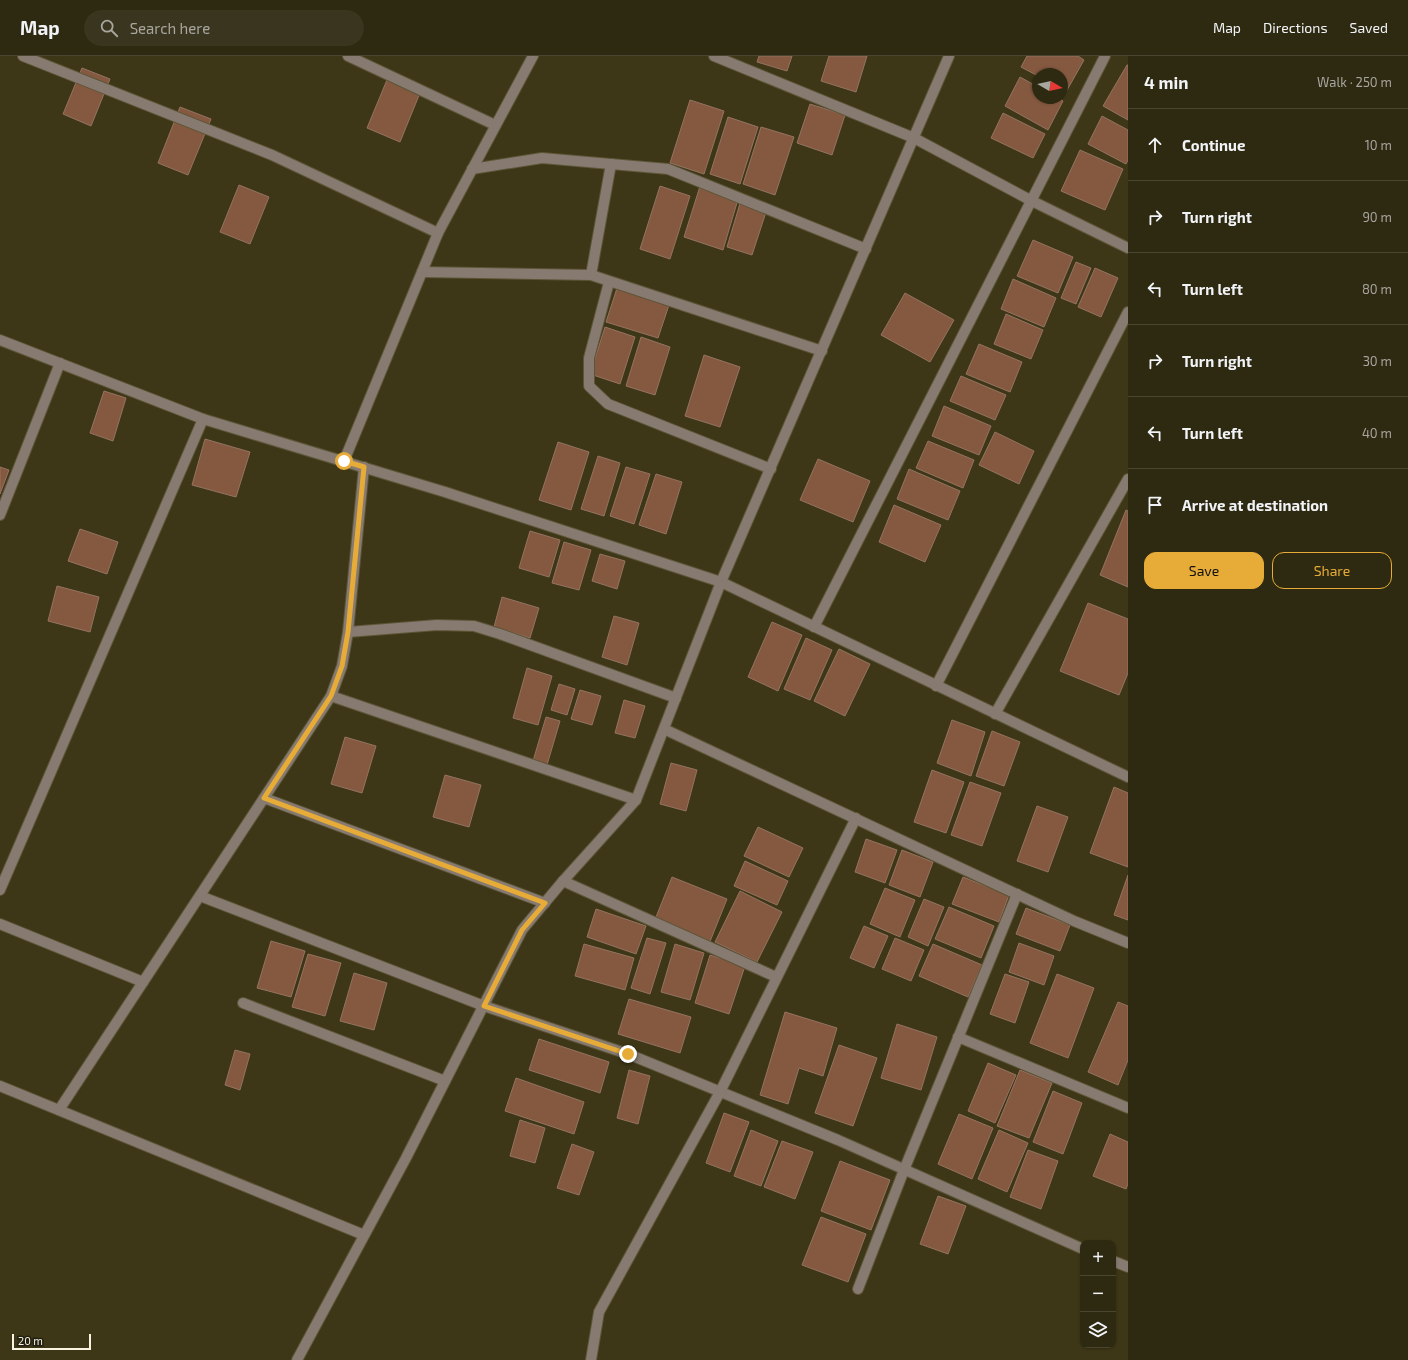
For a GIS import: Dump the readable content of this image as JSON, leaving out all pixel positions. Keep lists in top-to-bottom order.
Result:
{
  "scale_bar": "20 m",
  "north": "right",
  "page": {
    "header": "Map",
    "search": "Search here",
    "nav": ["Map", "Directions", "Saved"],
    "heading": ["4 min", "Walk · 250 m"],
    "list": [
      ["Continue", "10 m"],
      ["Turn right", "90 m"],
      ["Turn left", "80 m"],
      ["Turn right", "30 m"],
      ["Turn left", "40 m"],
      "Arrive at destination"
    ],
    "buttons": ["Save", "Share"],
    "map_buttons": ["+", "−"],
    "scale": "20 m"
  }
}
